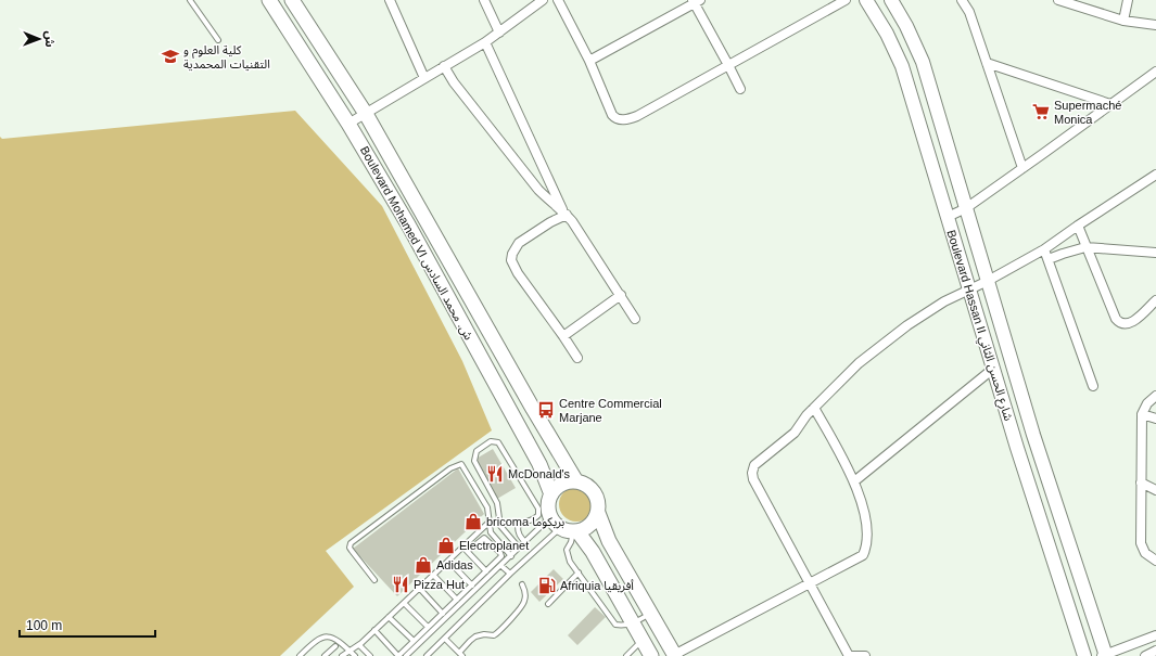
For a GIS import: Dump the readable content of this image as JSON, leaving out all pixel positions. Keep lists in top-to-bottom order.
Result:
{
  "streets": {
    "main road": ["Boulevard Mohamed VI ش. محمد السادس", "Boulevard Hassan II شارع الحسن الثاني"]
  },
  "places": {
    "school or university": ["كلية العلوم و التقنيات المحمدية"],
    "supermarket": ["Supermaché Monica"],
    "bus stop": ["Centre Commercial Marjane"],
    "restaurant": ["McDonald's", "Pizza Hut"],
    "shop": ["bricoma بريكوما", "Electroplanet", "Adidas"],
    "fuel station": ["Afriquia أفريقيا"]
  },
  "scale_bar": "100 m",
  "north": "right"
}
